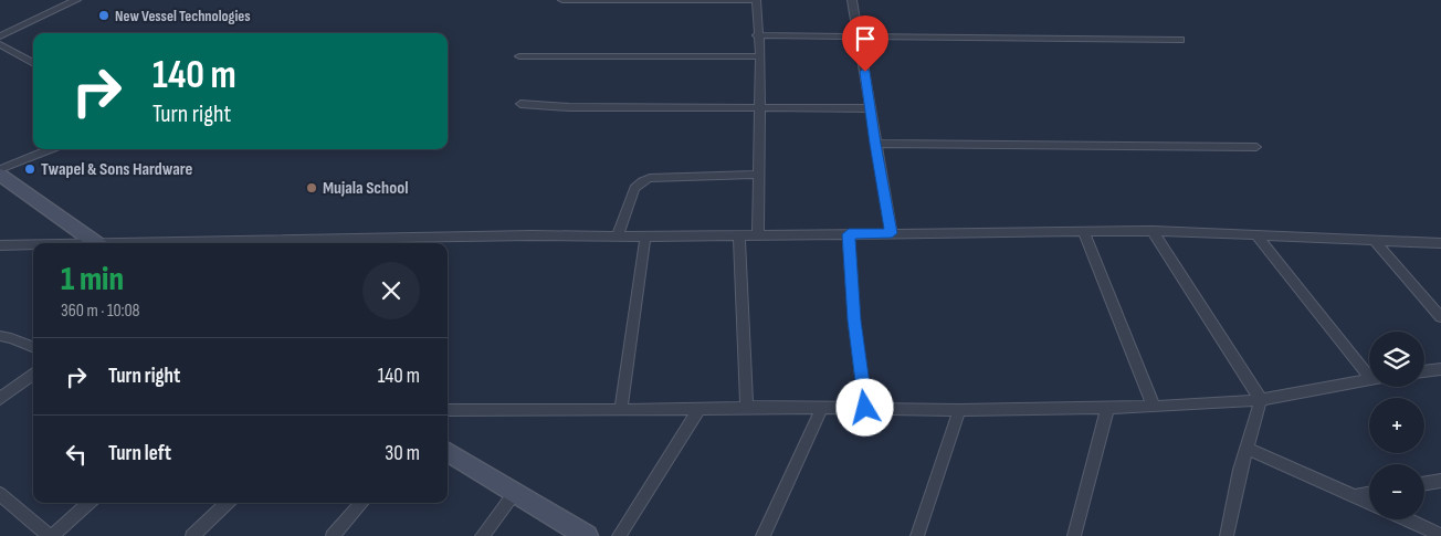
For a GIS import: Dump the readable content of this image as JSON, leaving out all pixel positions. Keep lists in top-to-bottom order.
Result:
{
  "places": ["New Vessel Technologies", "Twapel & Sons Hardware", "Mujala School"],
  "page": {
    "turn": ["140 m", "Turn right"],
    "heading": ["1 min", "360 m · 10:08"],
    "map_buttons": ["+", "−"],
    "list": [
      {
        "name": "Turn right",
        "value": "140 m"
      },
      {
        "name": "Turn left",
        "value": "30 m"
      }
    ]
  }
}
